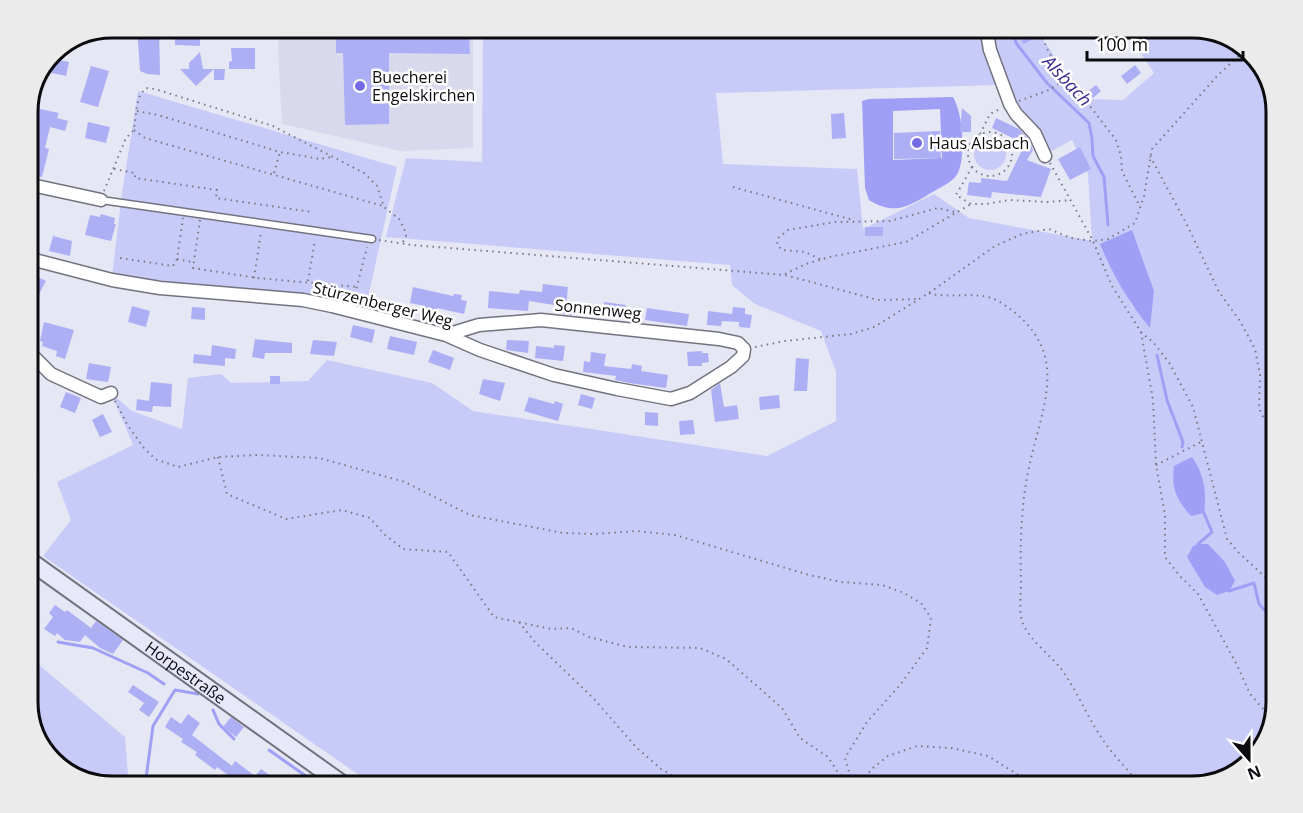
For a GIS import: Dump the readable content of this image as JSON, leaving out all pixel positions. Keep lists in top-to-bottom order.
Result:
{
  "streets": {
    "street": ["Stürzenberger Weg", "Sonnenweg", "Horpestraße"]
  },
  "crossings": [
    ["Stürzenberger Weg", "Sonnenweg"]
  ],
  "water": ["Alsbach"],
  "places": ["Buecherei Engelskirchen", "Haus Alsbach"],
  "scale_bar": "100 m",
  "north": "bottom"
}
